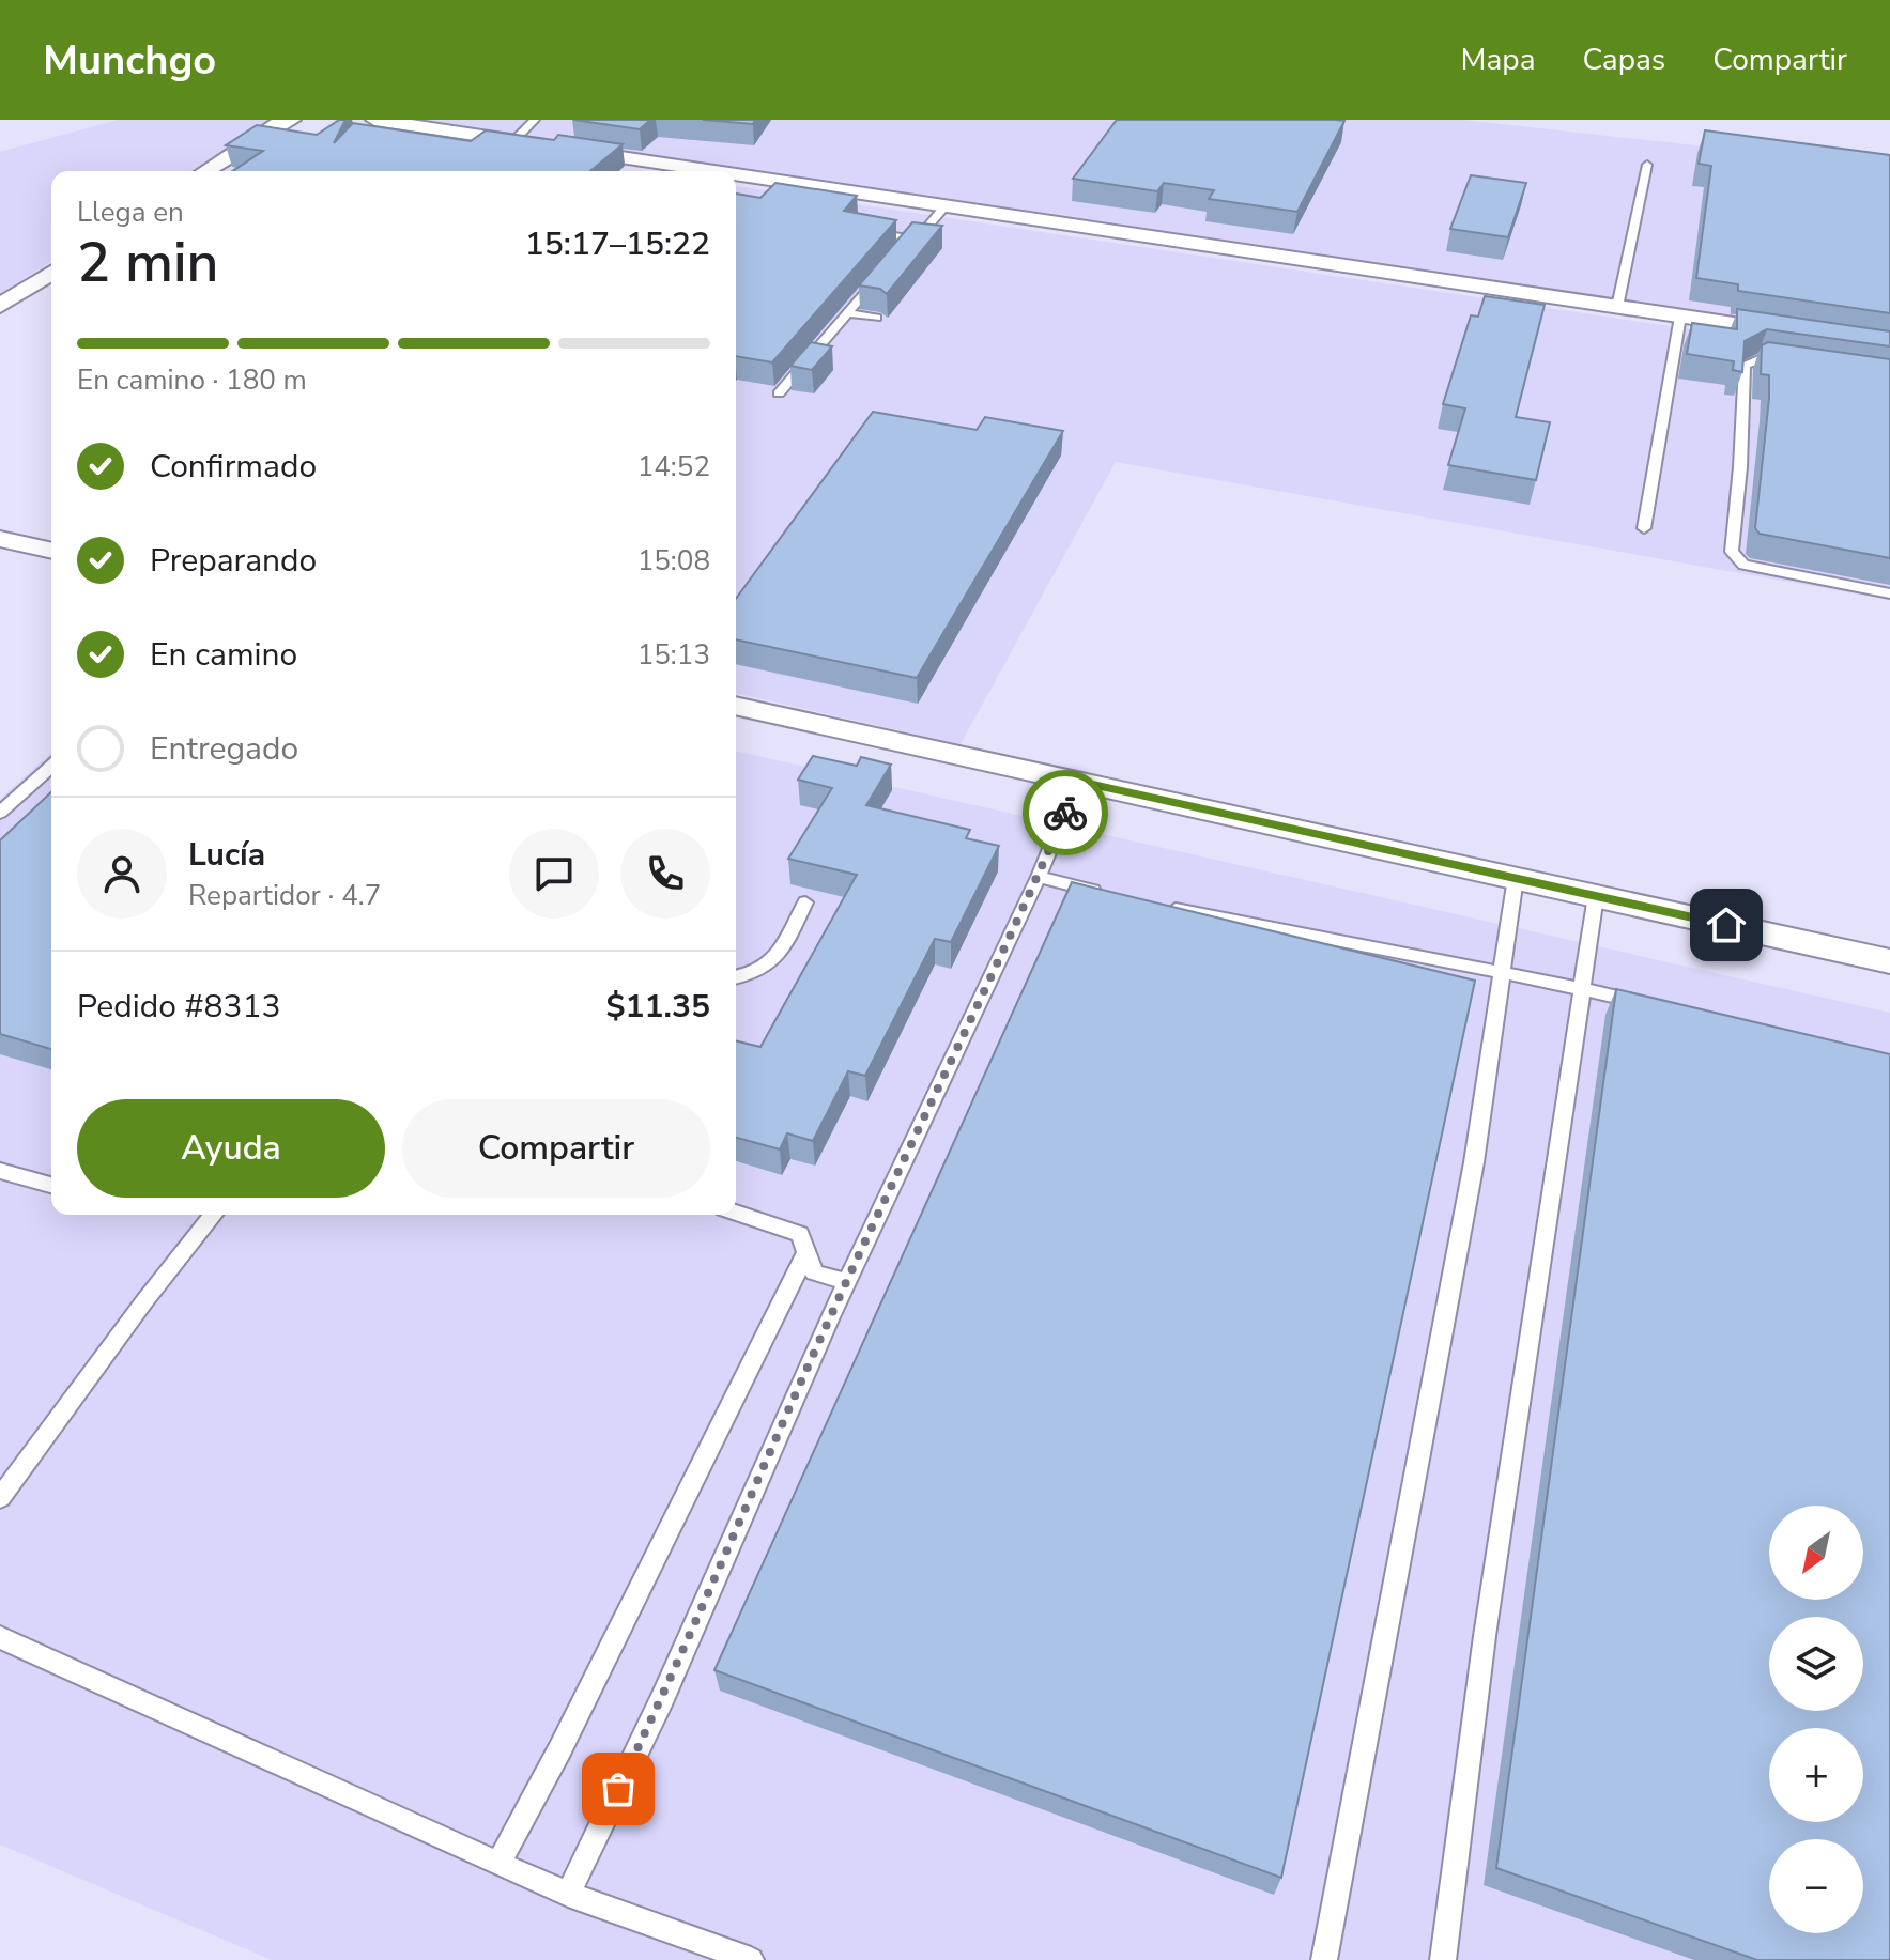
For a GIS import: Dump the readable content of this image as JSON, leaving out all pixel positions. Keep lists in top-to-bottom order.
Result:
{
  "north": "bottom left",
  "page": {
    "header": "Munchgo",
    "nav": ["Mapa", "Capas", "Compartir"],
    "heading": ["2 min", "Llega en", "15:17–15:22"],
    "panel": [
      "Lucía",
      "Repartidor · 4.7",
      "Pedido #8313",
      "$11.35"
    ],
    "bar": "En camino · 180 m",
    "list": [
      ["Confirmado", "14:52"],
      ["Preparando", "15:08"],
      ["En camino", "15:13"],
      "Entregado"
    ],
    "buttons": ["Ayuda", "Compartir"],
    "map_buttons": ["+", "−"]
  }
}
